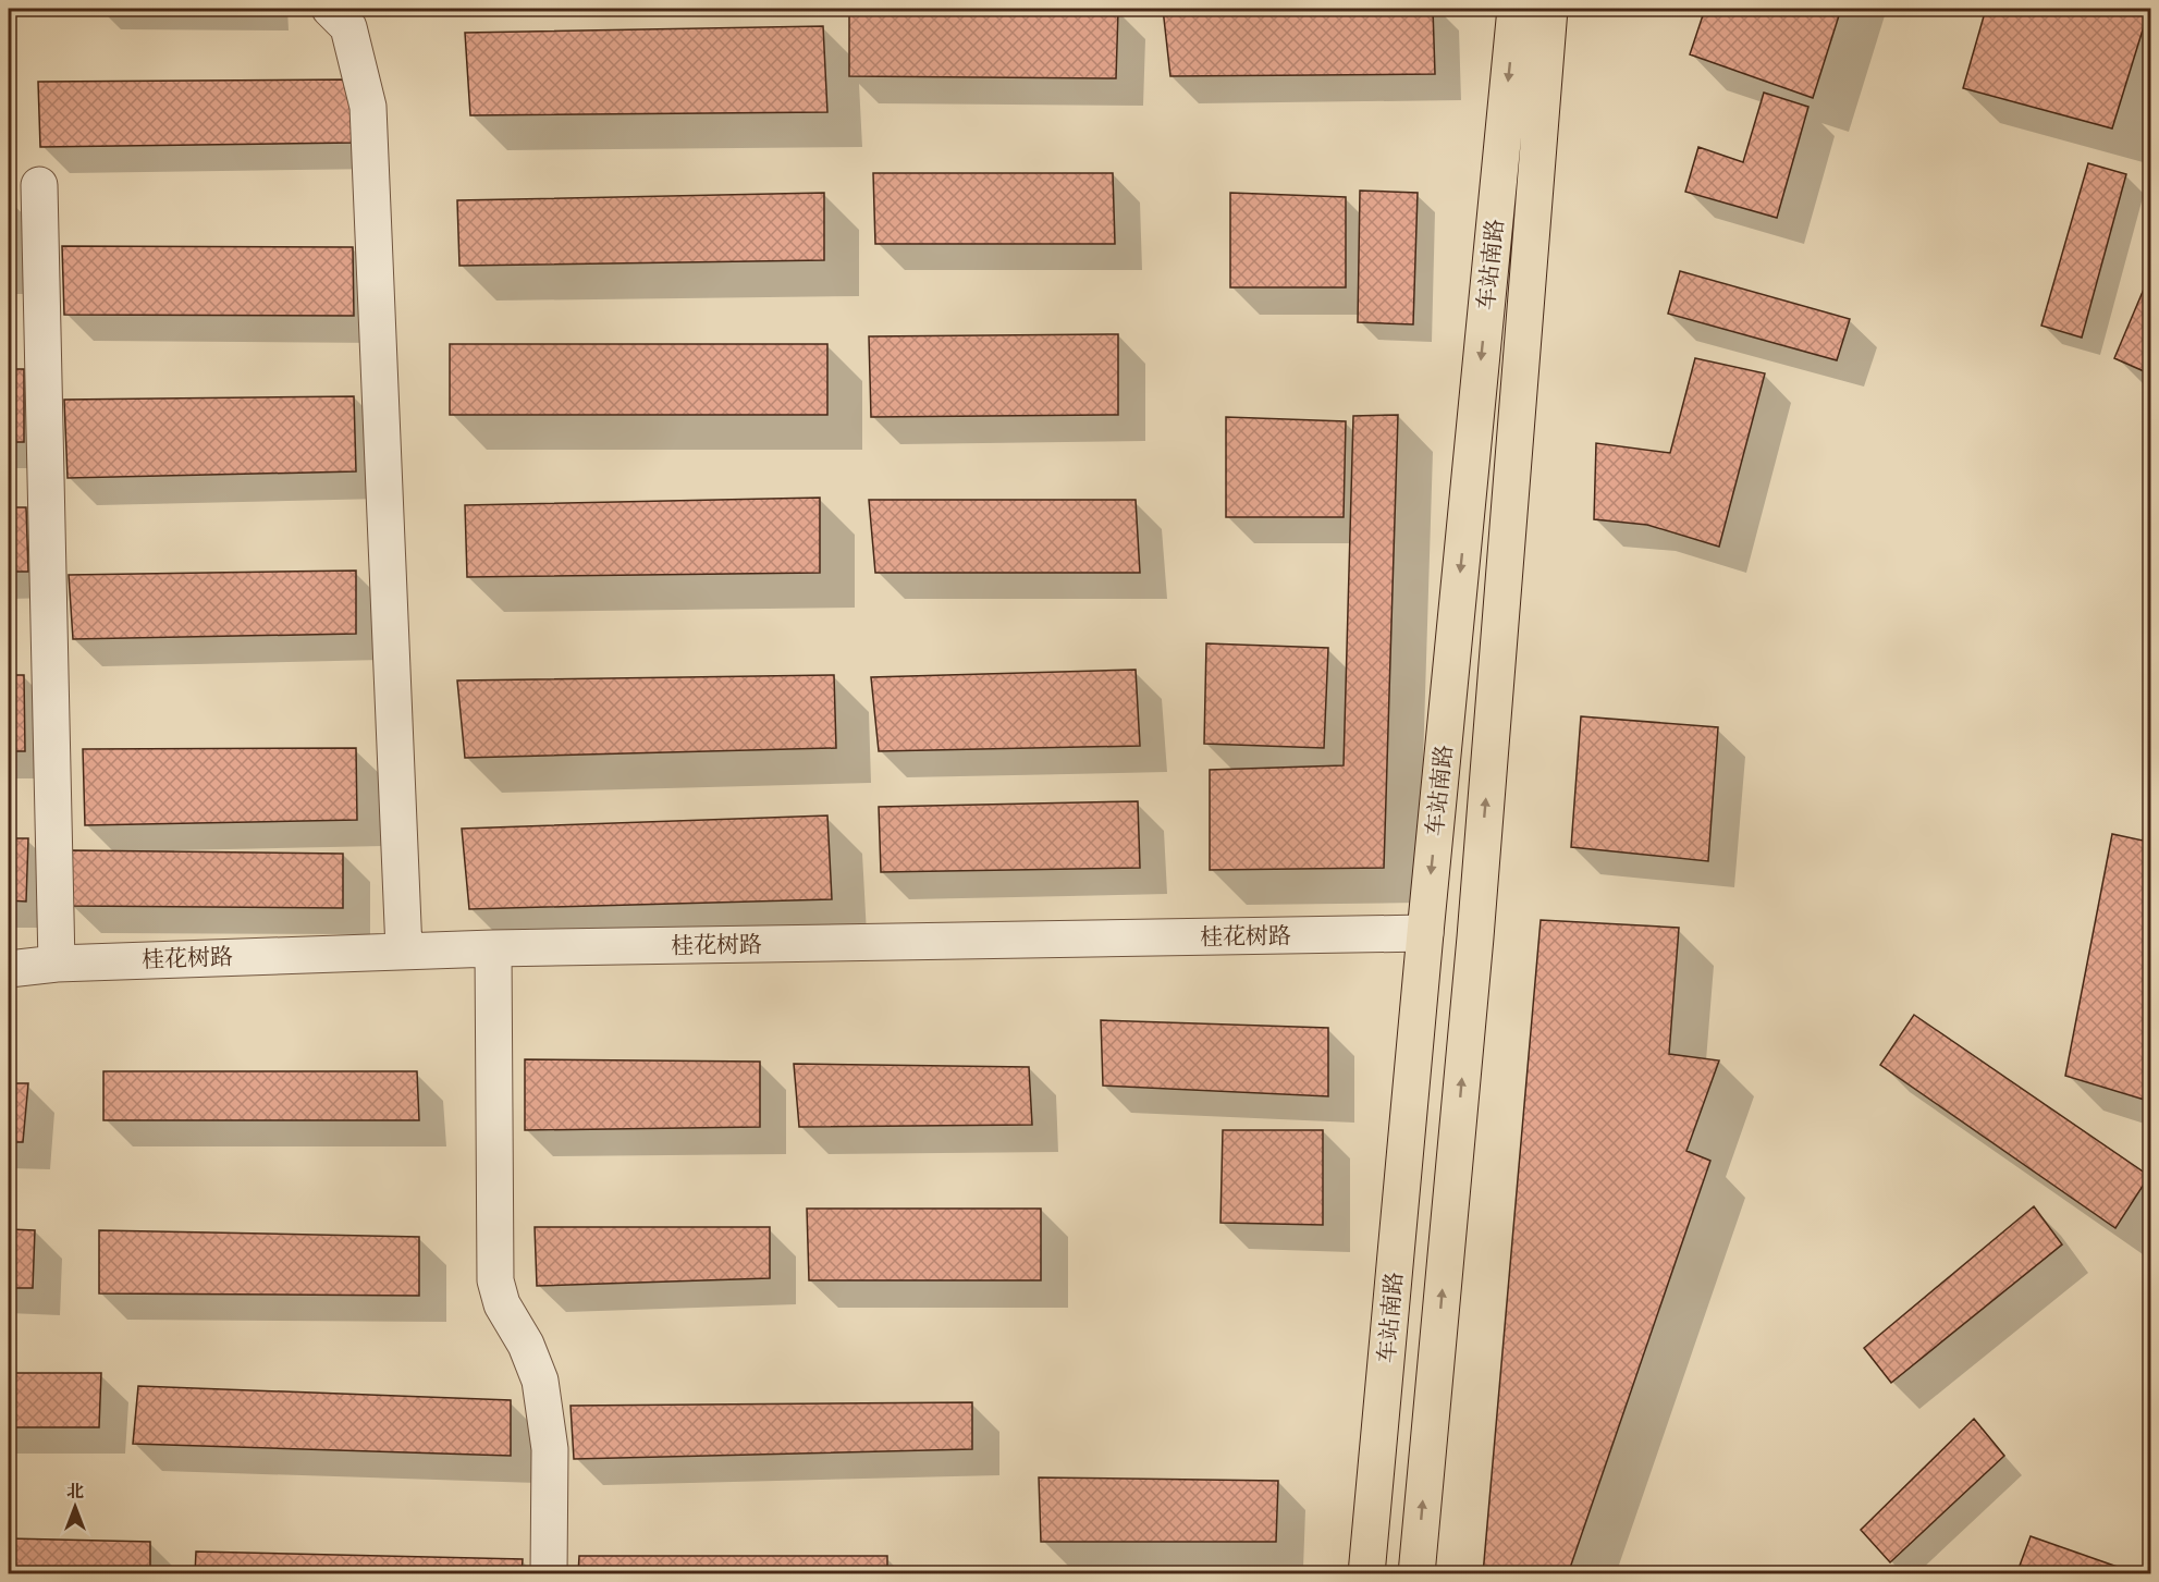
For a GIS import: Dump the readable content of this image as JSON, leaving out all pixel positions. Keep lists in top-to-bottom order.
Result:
{
  "streets": {
    "main road": ["车站南路"],
    "street": ["桂花树路"]
  },
  "crossings": [
    ["车站南路", "桂花树路"]
  ],
  "north": "top"
}
